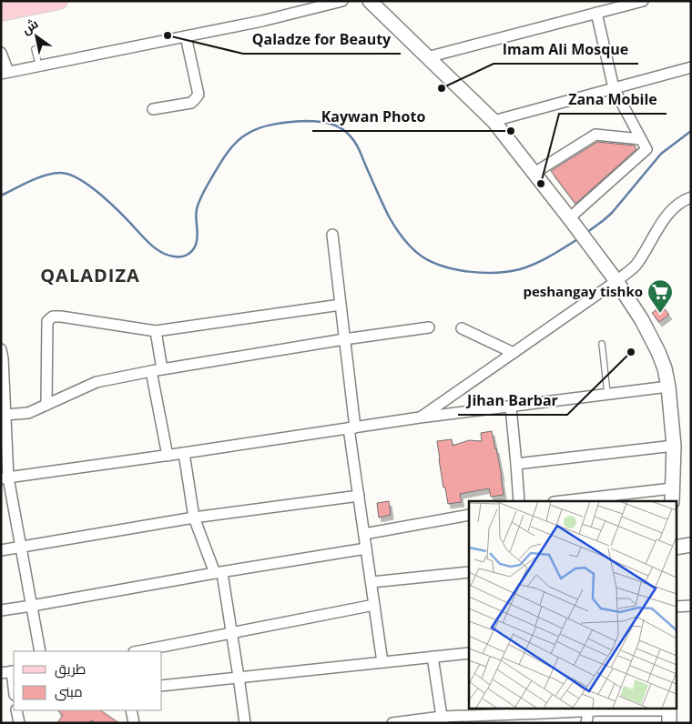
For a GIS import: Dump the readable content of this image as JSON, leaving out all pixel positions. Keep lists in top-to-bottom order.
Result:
{
  "districts": ["QALADIZA"],
  "places": {
    "other": [
      "Qaladze for Beauty",
      "Imam Ali Mosque",
      "Kaywan Photo",
      "Zana Mobile",
      "Jihan Barbar"
    ],
    "supermarket": ["peshangay tishko"]
  },
  "legend": ["طريق", "مبنى"],
  "north": "top left"
}
